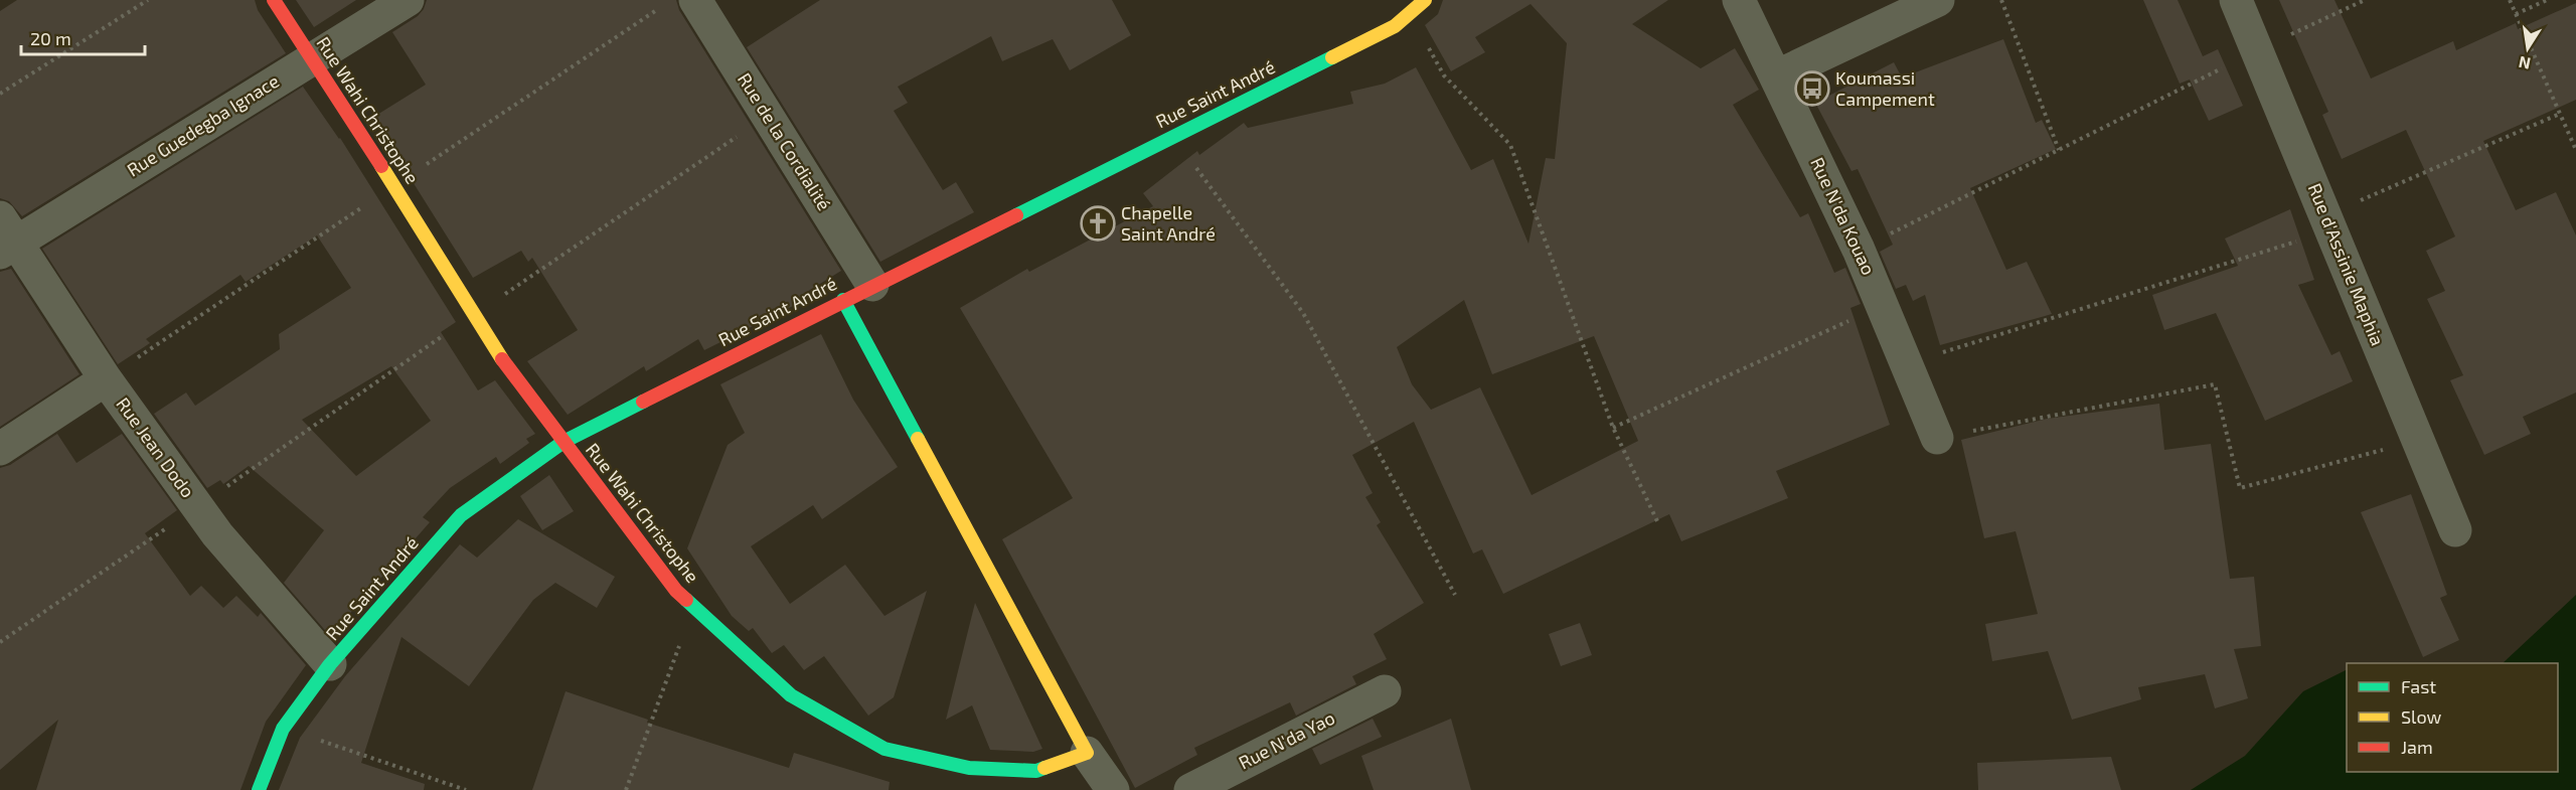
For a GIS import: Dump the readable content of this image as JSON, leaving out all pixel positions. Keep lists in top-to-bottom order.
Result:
{
  "streets": {
    "street": [
      "Rue Saint André",
      "Rue Wahi Christophe",
      "Rue Guedegba Ignace",
      "Rue de la Cordialité",
      "Rue N'da Kouao",
      "Rue d'Assinie Maphia",
      "Rue Jean Dodo",
      "Rue N'da Yao"
    ]
  },
  "crossings": [
    ["Rue Saint André", "Rue Wahi Christophe"],
    ["Rue Saint André", "Rue de la Cordialité"],
    ["Rue Saint André", "Rue Jean Dodo"],
    ["Rue Wahi Christophe", "Rue Guedegba Ignace"],
    ["Rue Guedegba Ignace", "Rue Jean Dodo"]
  ],
  "places": {
    "bus stop": ["Koumassi Campement"],
    "church": ["Chapelle Saint André"]
  },
  "legend": ["Fast", "Slow", "Jam"],
  "scale_bar": "20 m",
  "north": "bottom"
}
